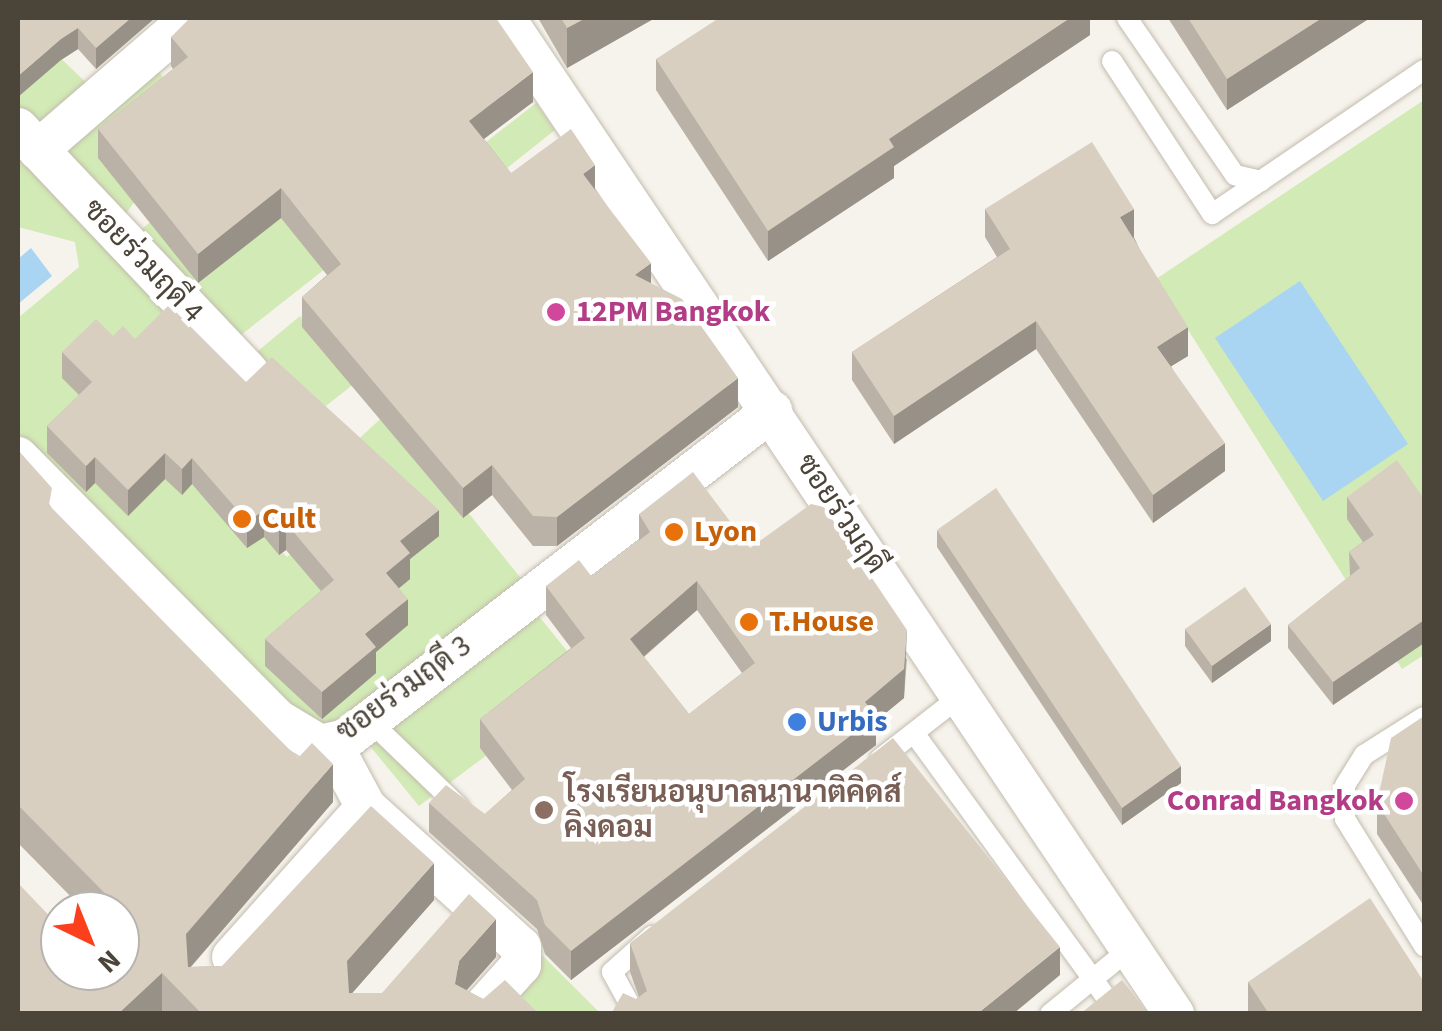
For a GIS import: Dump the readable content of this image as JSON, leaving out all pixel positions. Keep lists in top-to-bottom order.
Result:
{
  "streets": {
    "street": ["ซอยร่วมฤดี 4", "ซอยร่วมฤดี", "ซอยร่วมฤดี 3"]
  },
  "crossings": [
    ["ซอยร่วมฤดี", "ซอยร่วมฤดี 3"]
  ],
  "places": [
    "12PM Bangkok",
    "Cult",
    "Lyon",
    "T.House",
    "Urbis",
    "Conrad Bangkok",
    "โรงเรียนอนุบาลนานาติคิดส์ คิงดอม"
  ],
  "north": "bottom right"
}
